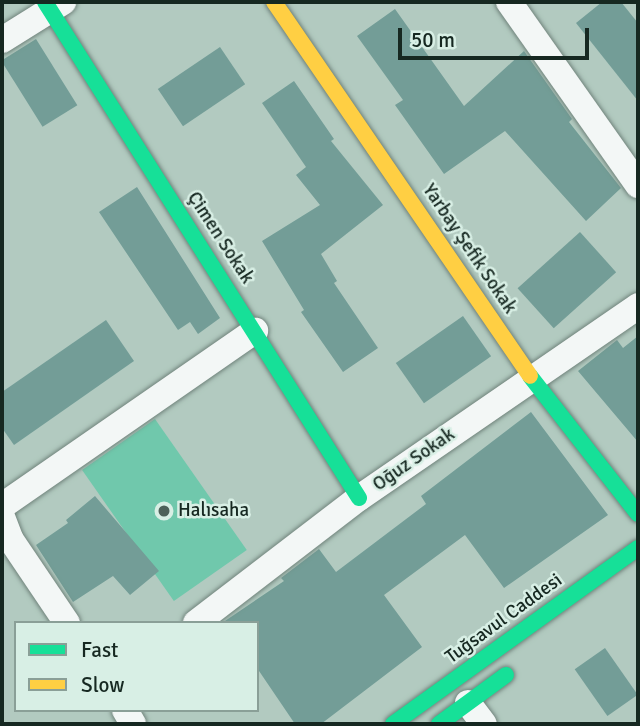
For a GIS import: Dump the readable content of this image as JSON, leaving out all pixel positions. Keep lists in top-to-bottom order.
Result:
{
  "streets": {
    "street": [
      "Çimen Sokak",
      "Yarbay Şefik Sokak",
      "Oğuz Sokak",
      "Tuğsavul Caddesi"
    ]
  },
  "crossings": [
    ["Çimen Sokak", "Oğuz Sokak"],
    ["Yarbay Şefik Sokak", "Oğuz Sokak"]
  ],
  "places": ["Halısaha"],
  "legend": ["Fast", "Slow"],
  "scale_bar": "50 m"
}
